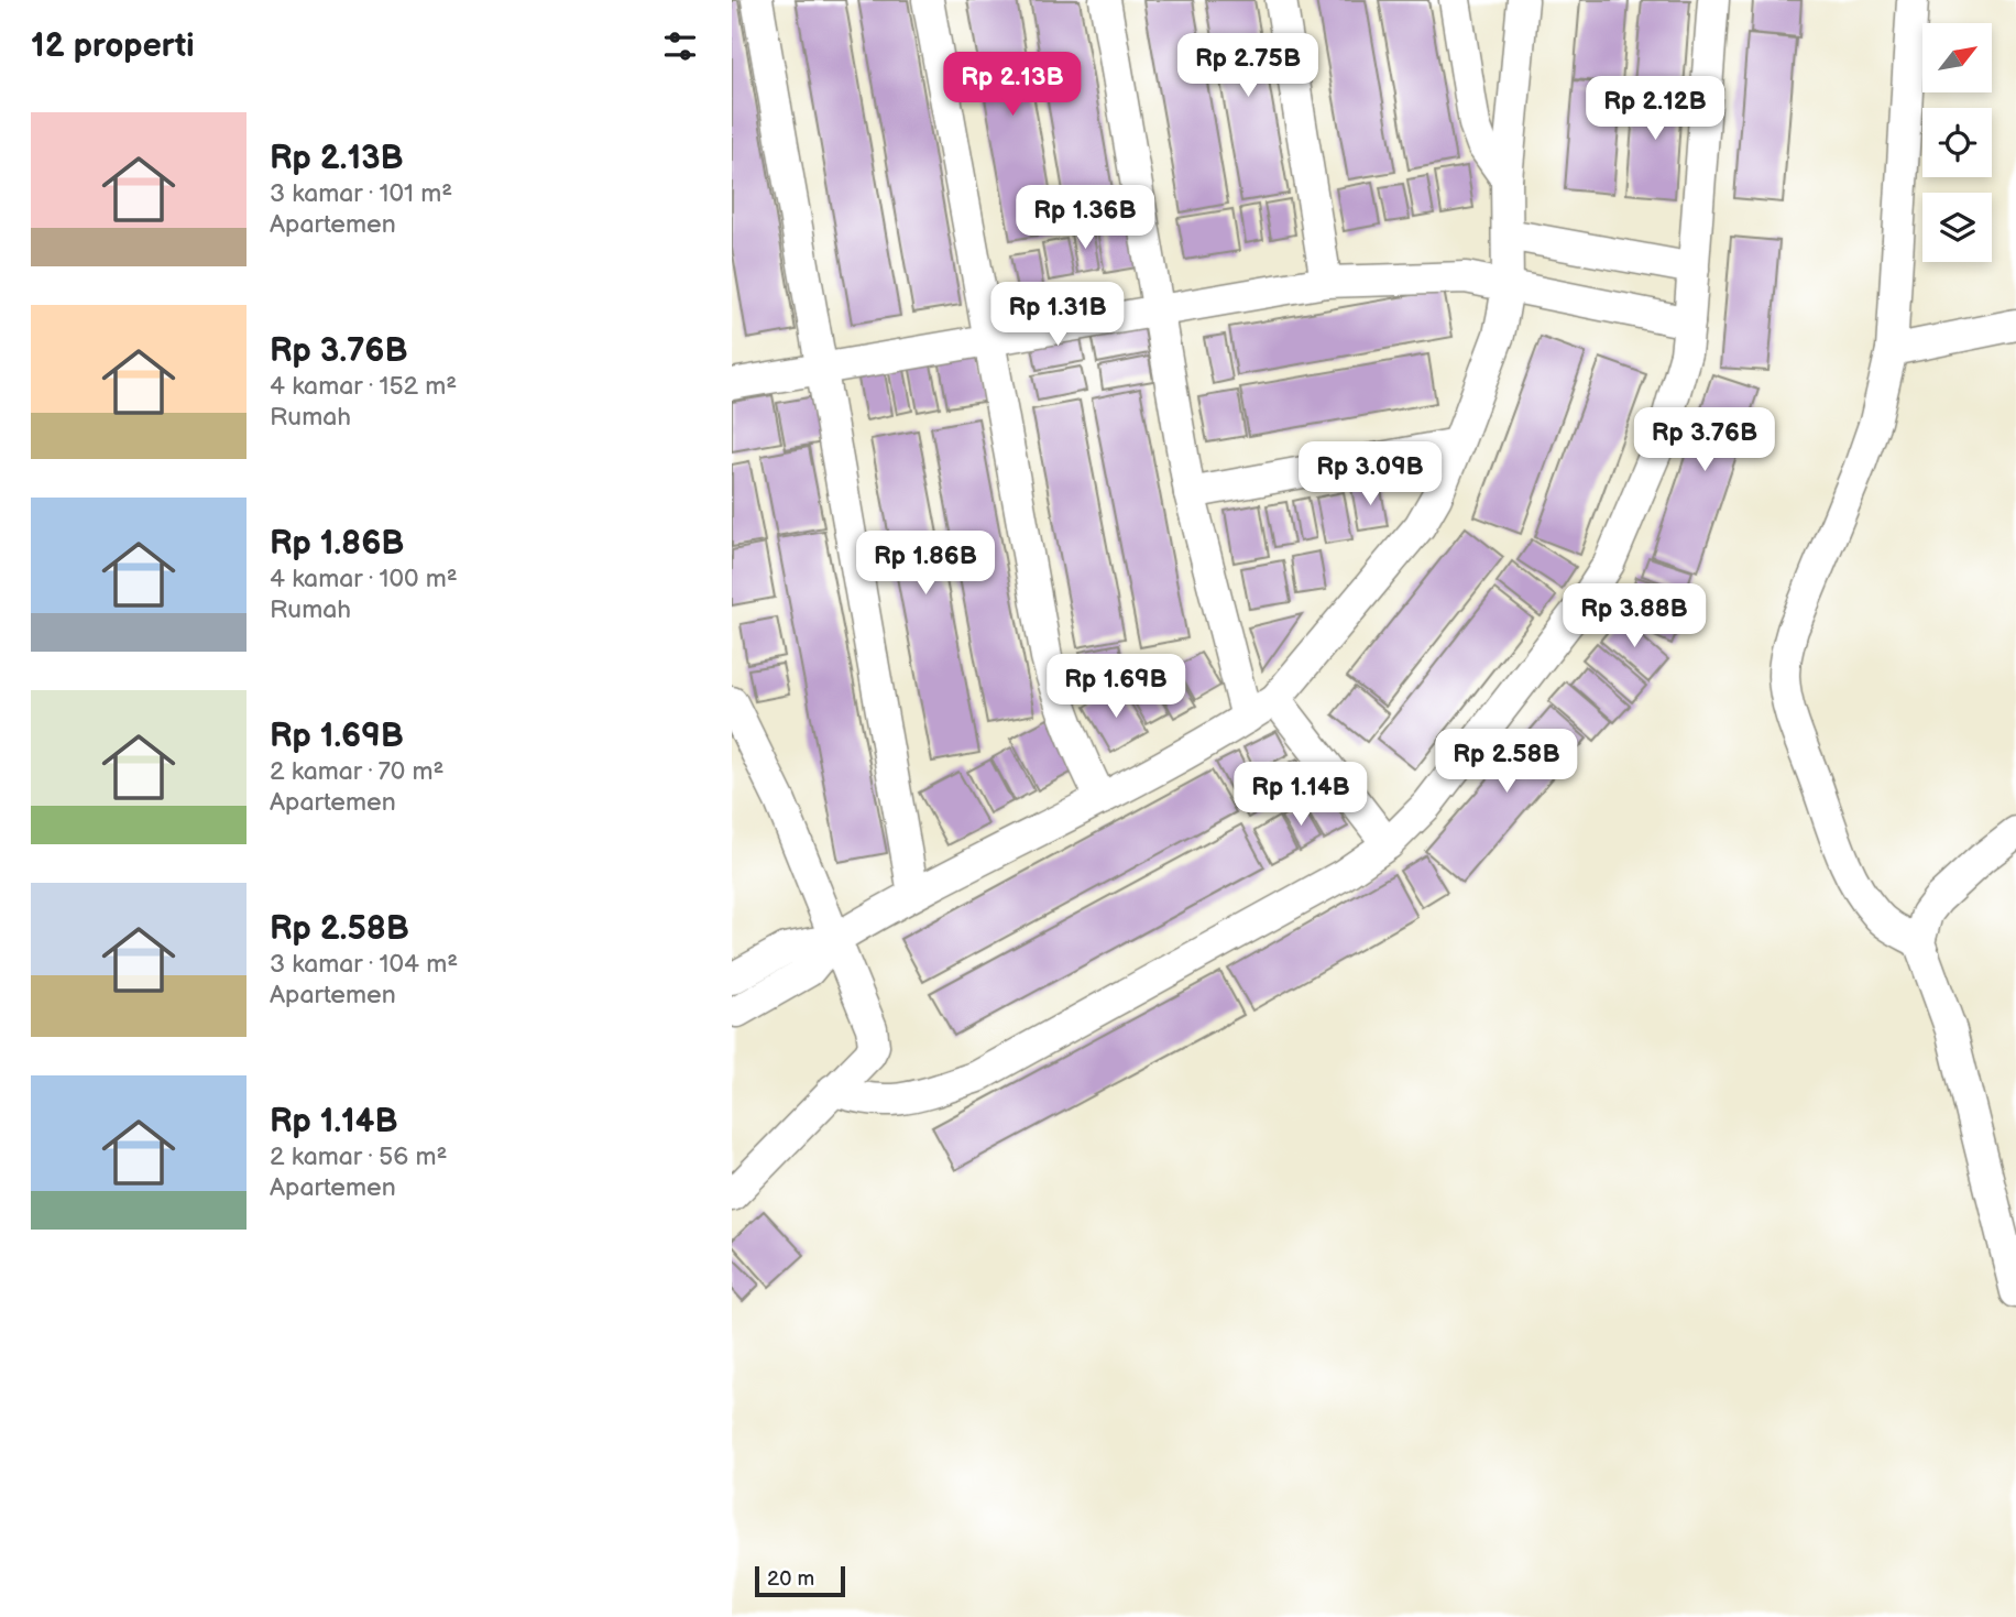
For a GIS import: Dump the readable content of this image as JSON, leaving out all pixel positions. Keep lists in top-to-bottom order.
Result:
{
  "scale_bar": "20 m",
  "north": "top right",
  "page": {
    "heading": "12 properti",
    "price": [
      "Rp 2.75B",
      "Rp 2.13B",
      "Rp 2.12B",
      "Rp 1.36B",
      "Rp 1.31B",
      "Rp 3.76B",
      "Rp 3.09B",
      "Rp 1.86B",
      "Rp 3.88B",
      "Rp 1.69B",
      "Rp 2.58B",
      "Rp 1.14B"
    ],
    "list": [
      {
        "name": "Rp 2.13B",
        "note": "3 kamar · 101 m² · Apartemen"
      },
      {
        "name": "Rp 3.76B",
        "note": "4 kamar · 152 m² · Rumah"
      },
      {
        "name": "Rp 1.86B",
        "note": "4 kamar · 100 m² · Rumah"
      },
      {
        "name": "Rp 1.69B",
        "note": "2 kamar · 70 m² · Apartemen"
      },
      {
        "name": "Rp 2.58B",
        "note": "3 kamar · 104 m² · Apartemen"
      },
      {
        "name": "Rp 1.14B",
        "note": "2 kamar · 56 m² · Apartemen"
      }
    ],
    "scale": "20 m"
  }
}
